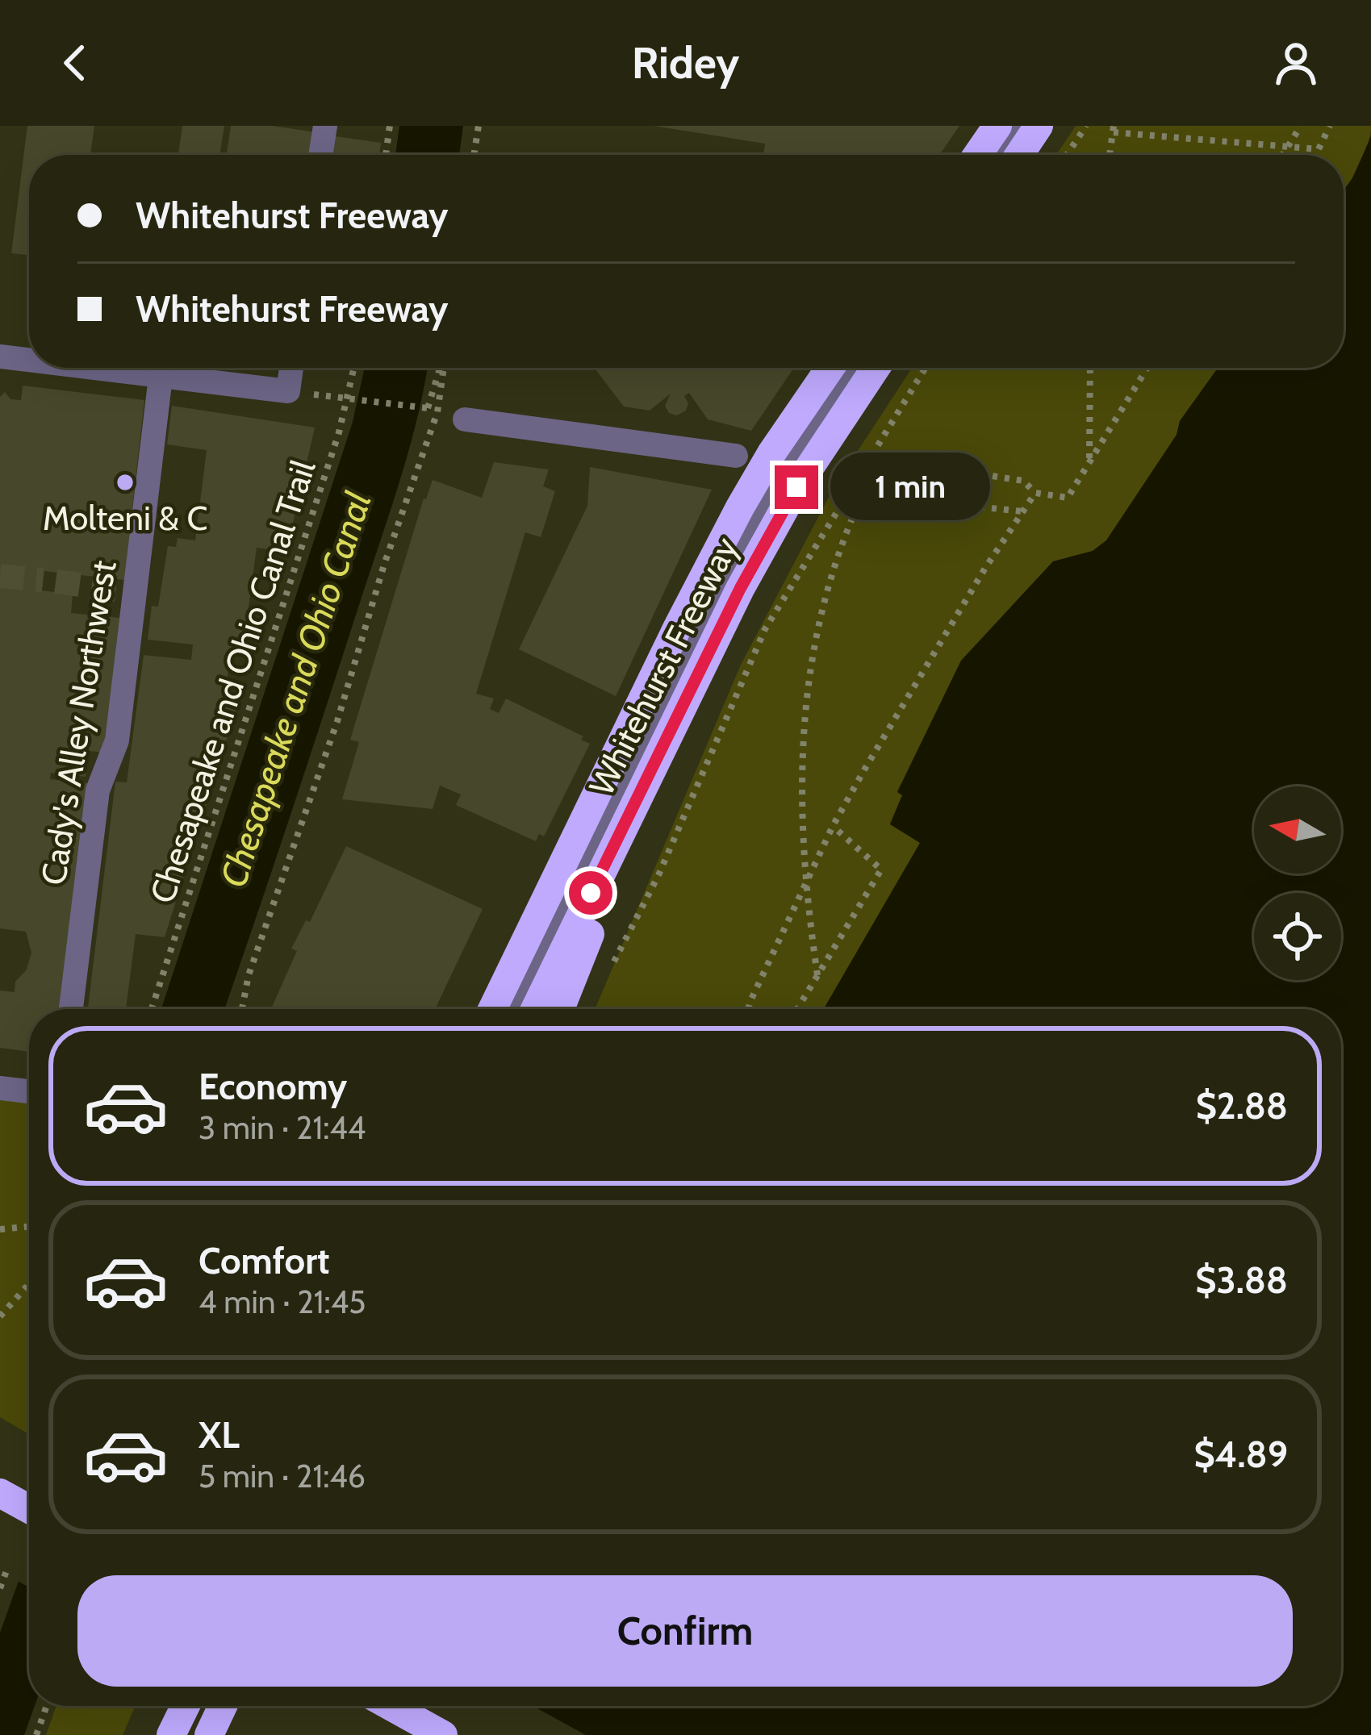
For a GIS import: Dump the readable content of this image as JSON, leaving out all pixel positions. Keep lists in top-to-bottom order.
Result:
{
  "streets": {
    "highway": ["Whitehurst Freeway"],
    "street": ["Cady's Alley Northwest"],
    "path": ["Chesapeake and Ohio Canal Trail"]
  },
  "water": ["Chesapeake and Ohio Canal"],
  "places": ["Molteni & C"],
  "north": "left",
  "page": {
    "header": "Ridey",
    "banner": ["Whitehurst Freeway", "Whitehurst Freeway"],
    "bubble": "1 min",
    "list": [
      {
        "name": "Economy",
        "note": "3 min · 21:44",
        "value": "$2.88"
      },
      {
        "name": "Comfort",
        "note": "4 min · 21:45",
        "value": "$3.88"
      },
      {
        "name": "XL",
        "note": "5 min · 21:46",
        "value": "$4.89"
      }
    ],
    "buttons": "Confirm"
  }
}
